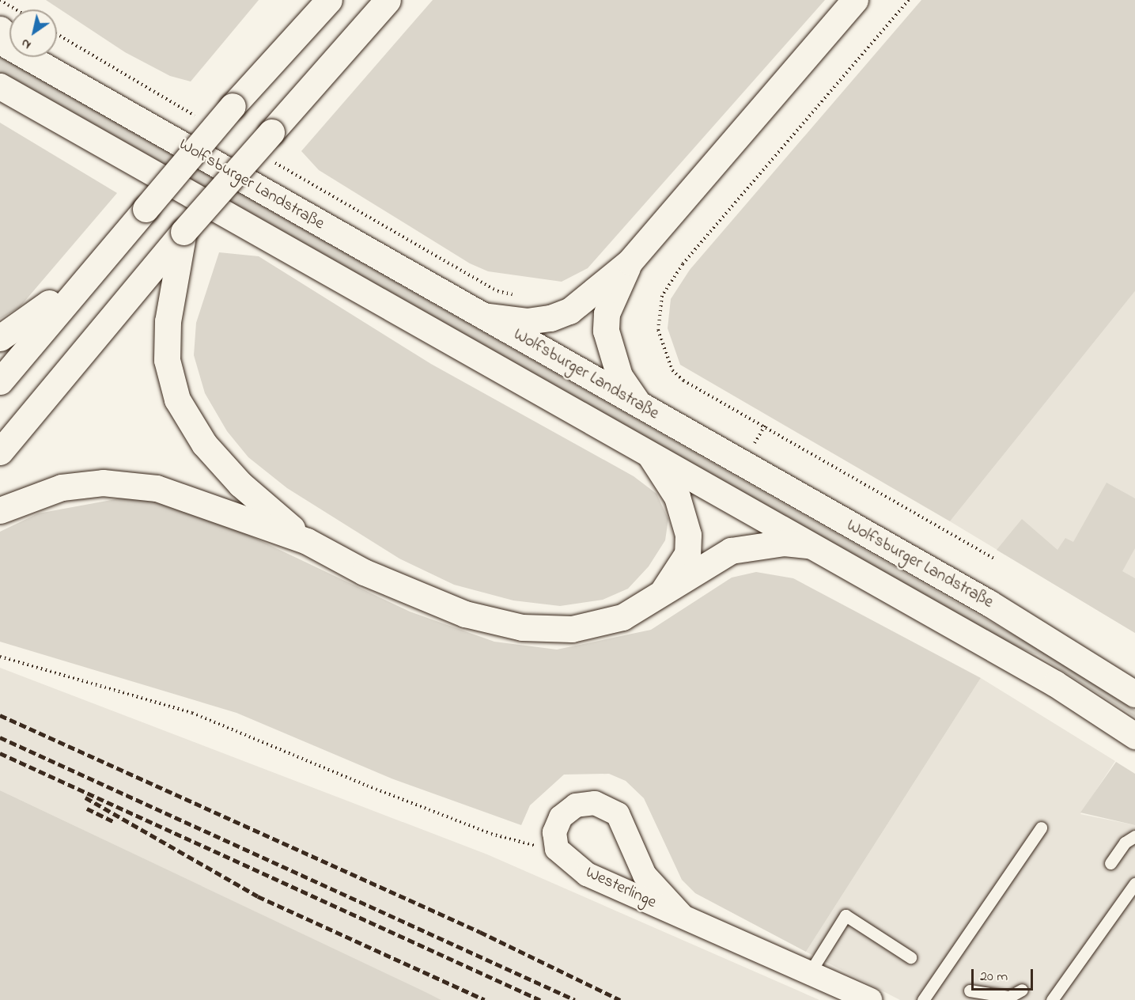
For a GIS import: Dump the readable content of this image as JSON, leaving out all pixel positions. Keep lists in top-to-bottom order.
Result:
{
  "streets": {
    "main road": ["Wolfsburger Landstraße"],
    "street": ["Westerlinge"]
  },
  "scale_bar": "20 m",
  "north": "bottom left"
}
